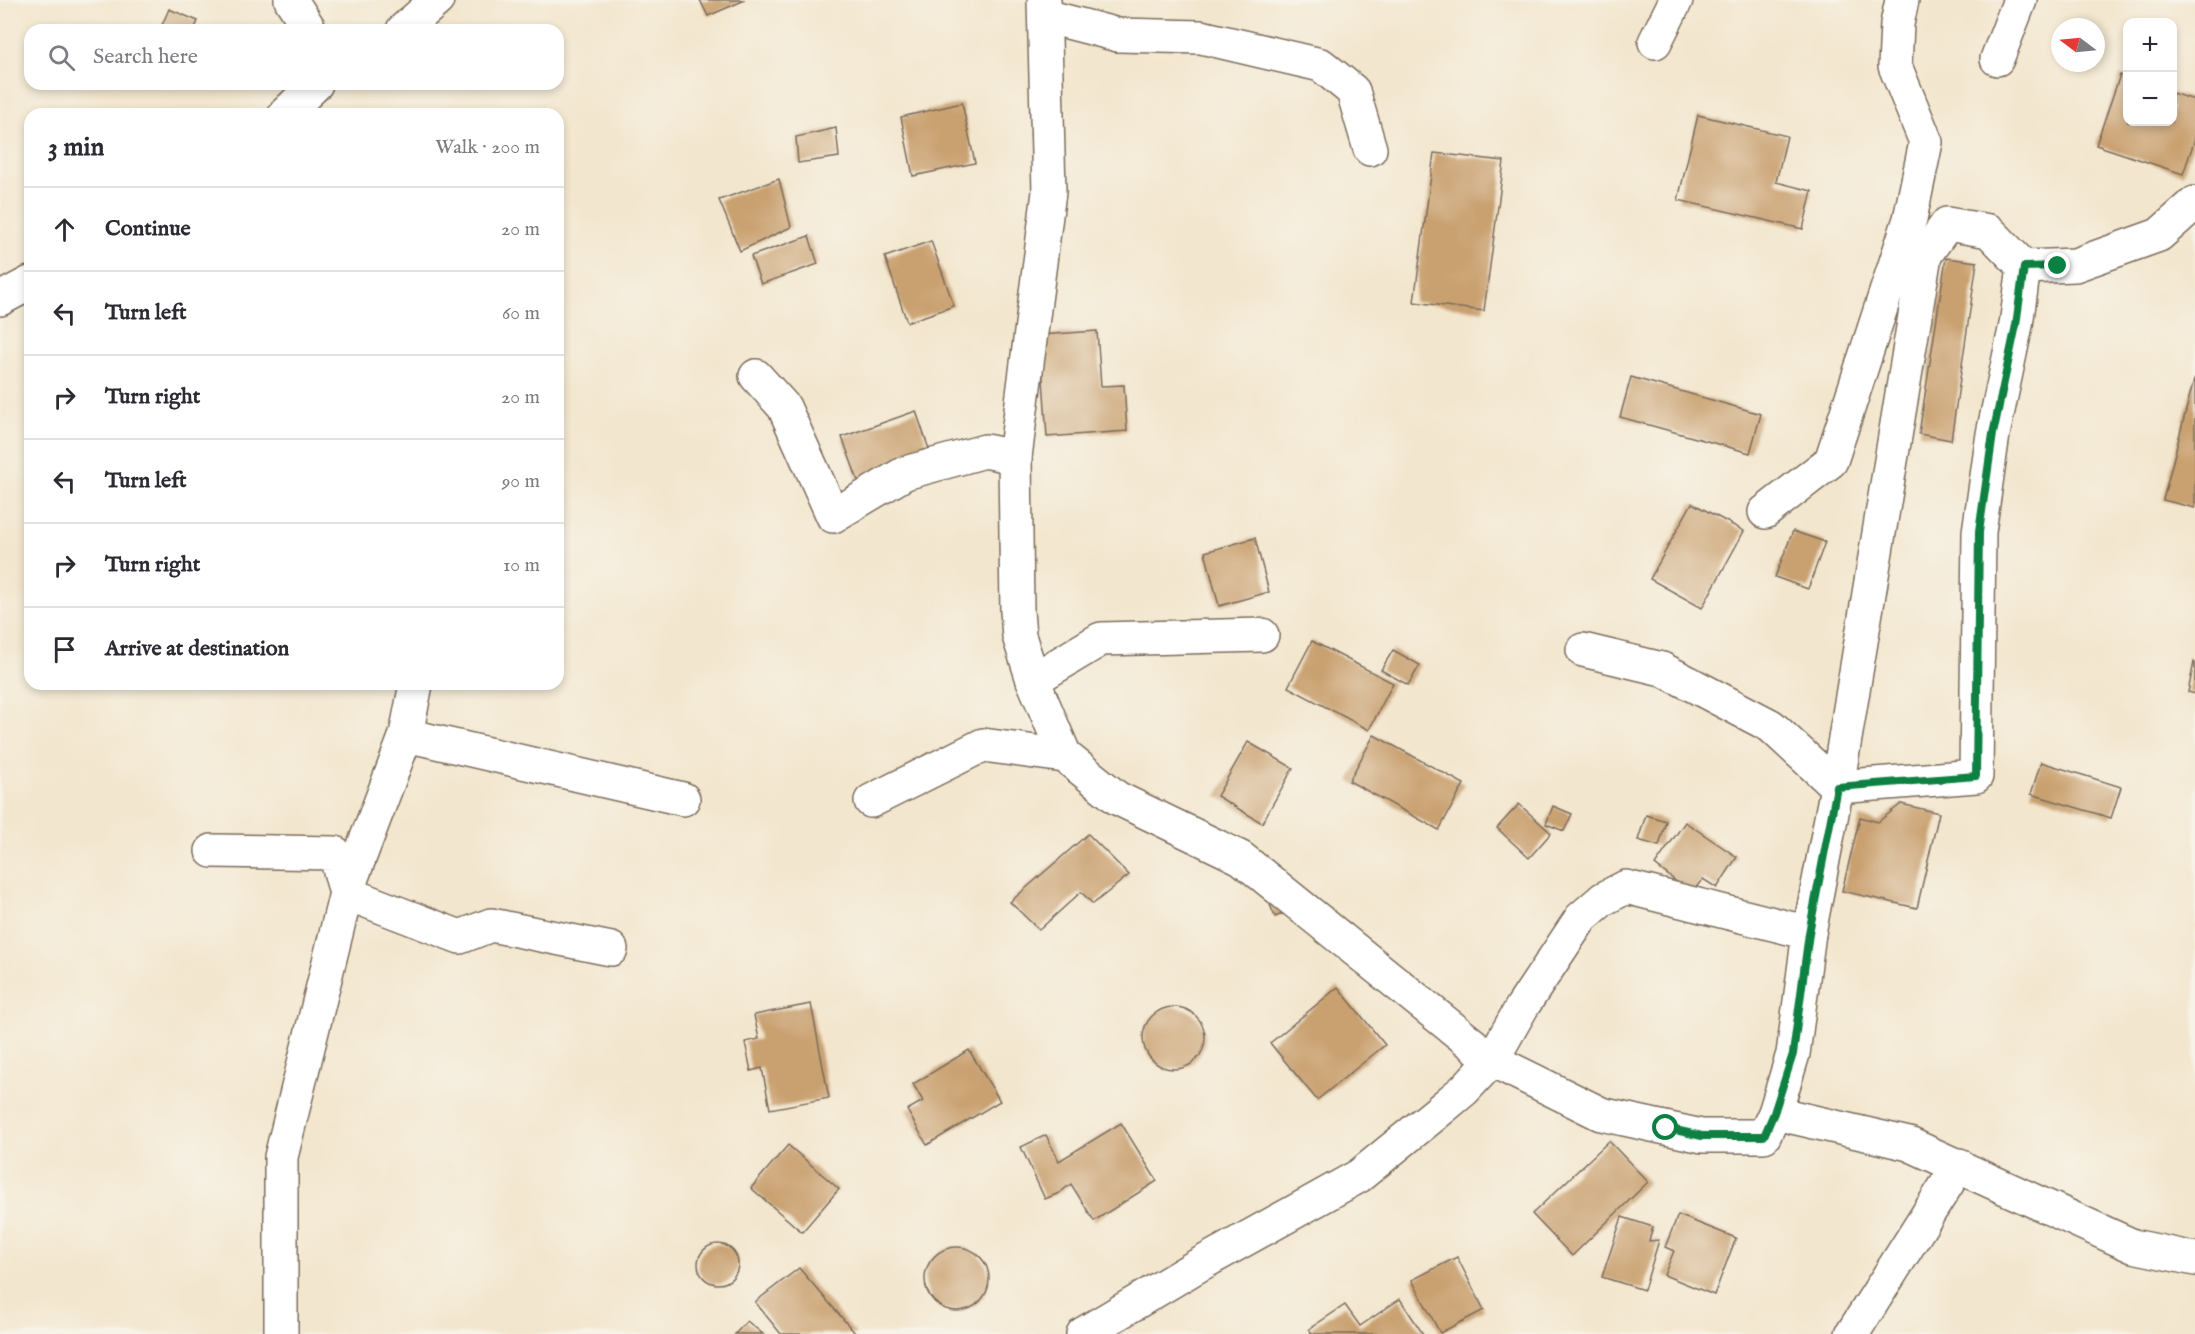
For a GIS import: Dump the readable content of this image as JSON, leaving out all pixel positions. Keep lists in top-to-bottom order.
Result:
{
  "north": "left",
  "page": {
    "map_buttons": ["+", "−"],
    "search": "Search here",
    "heading": ["3 min", "Walk · 200 m"],
    "list": [
      ["Continue", "20 m"],
      ["Turn left", "60 m"],
      ["Turn right", "20 m"],
      ["Turn left", "90 m"],
      ["Turn right", "10 m"],
      "Arrive at destination"
    ]
  }
}
